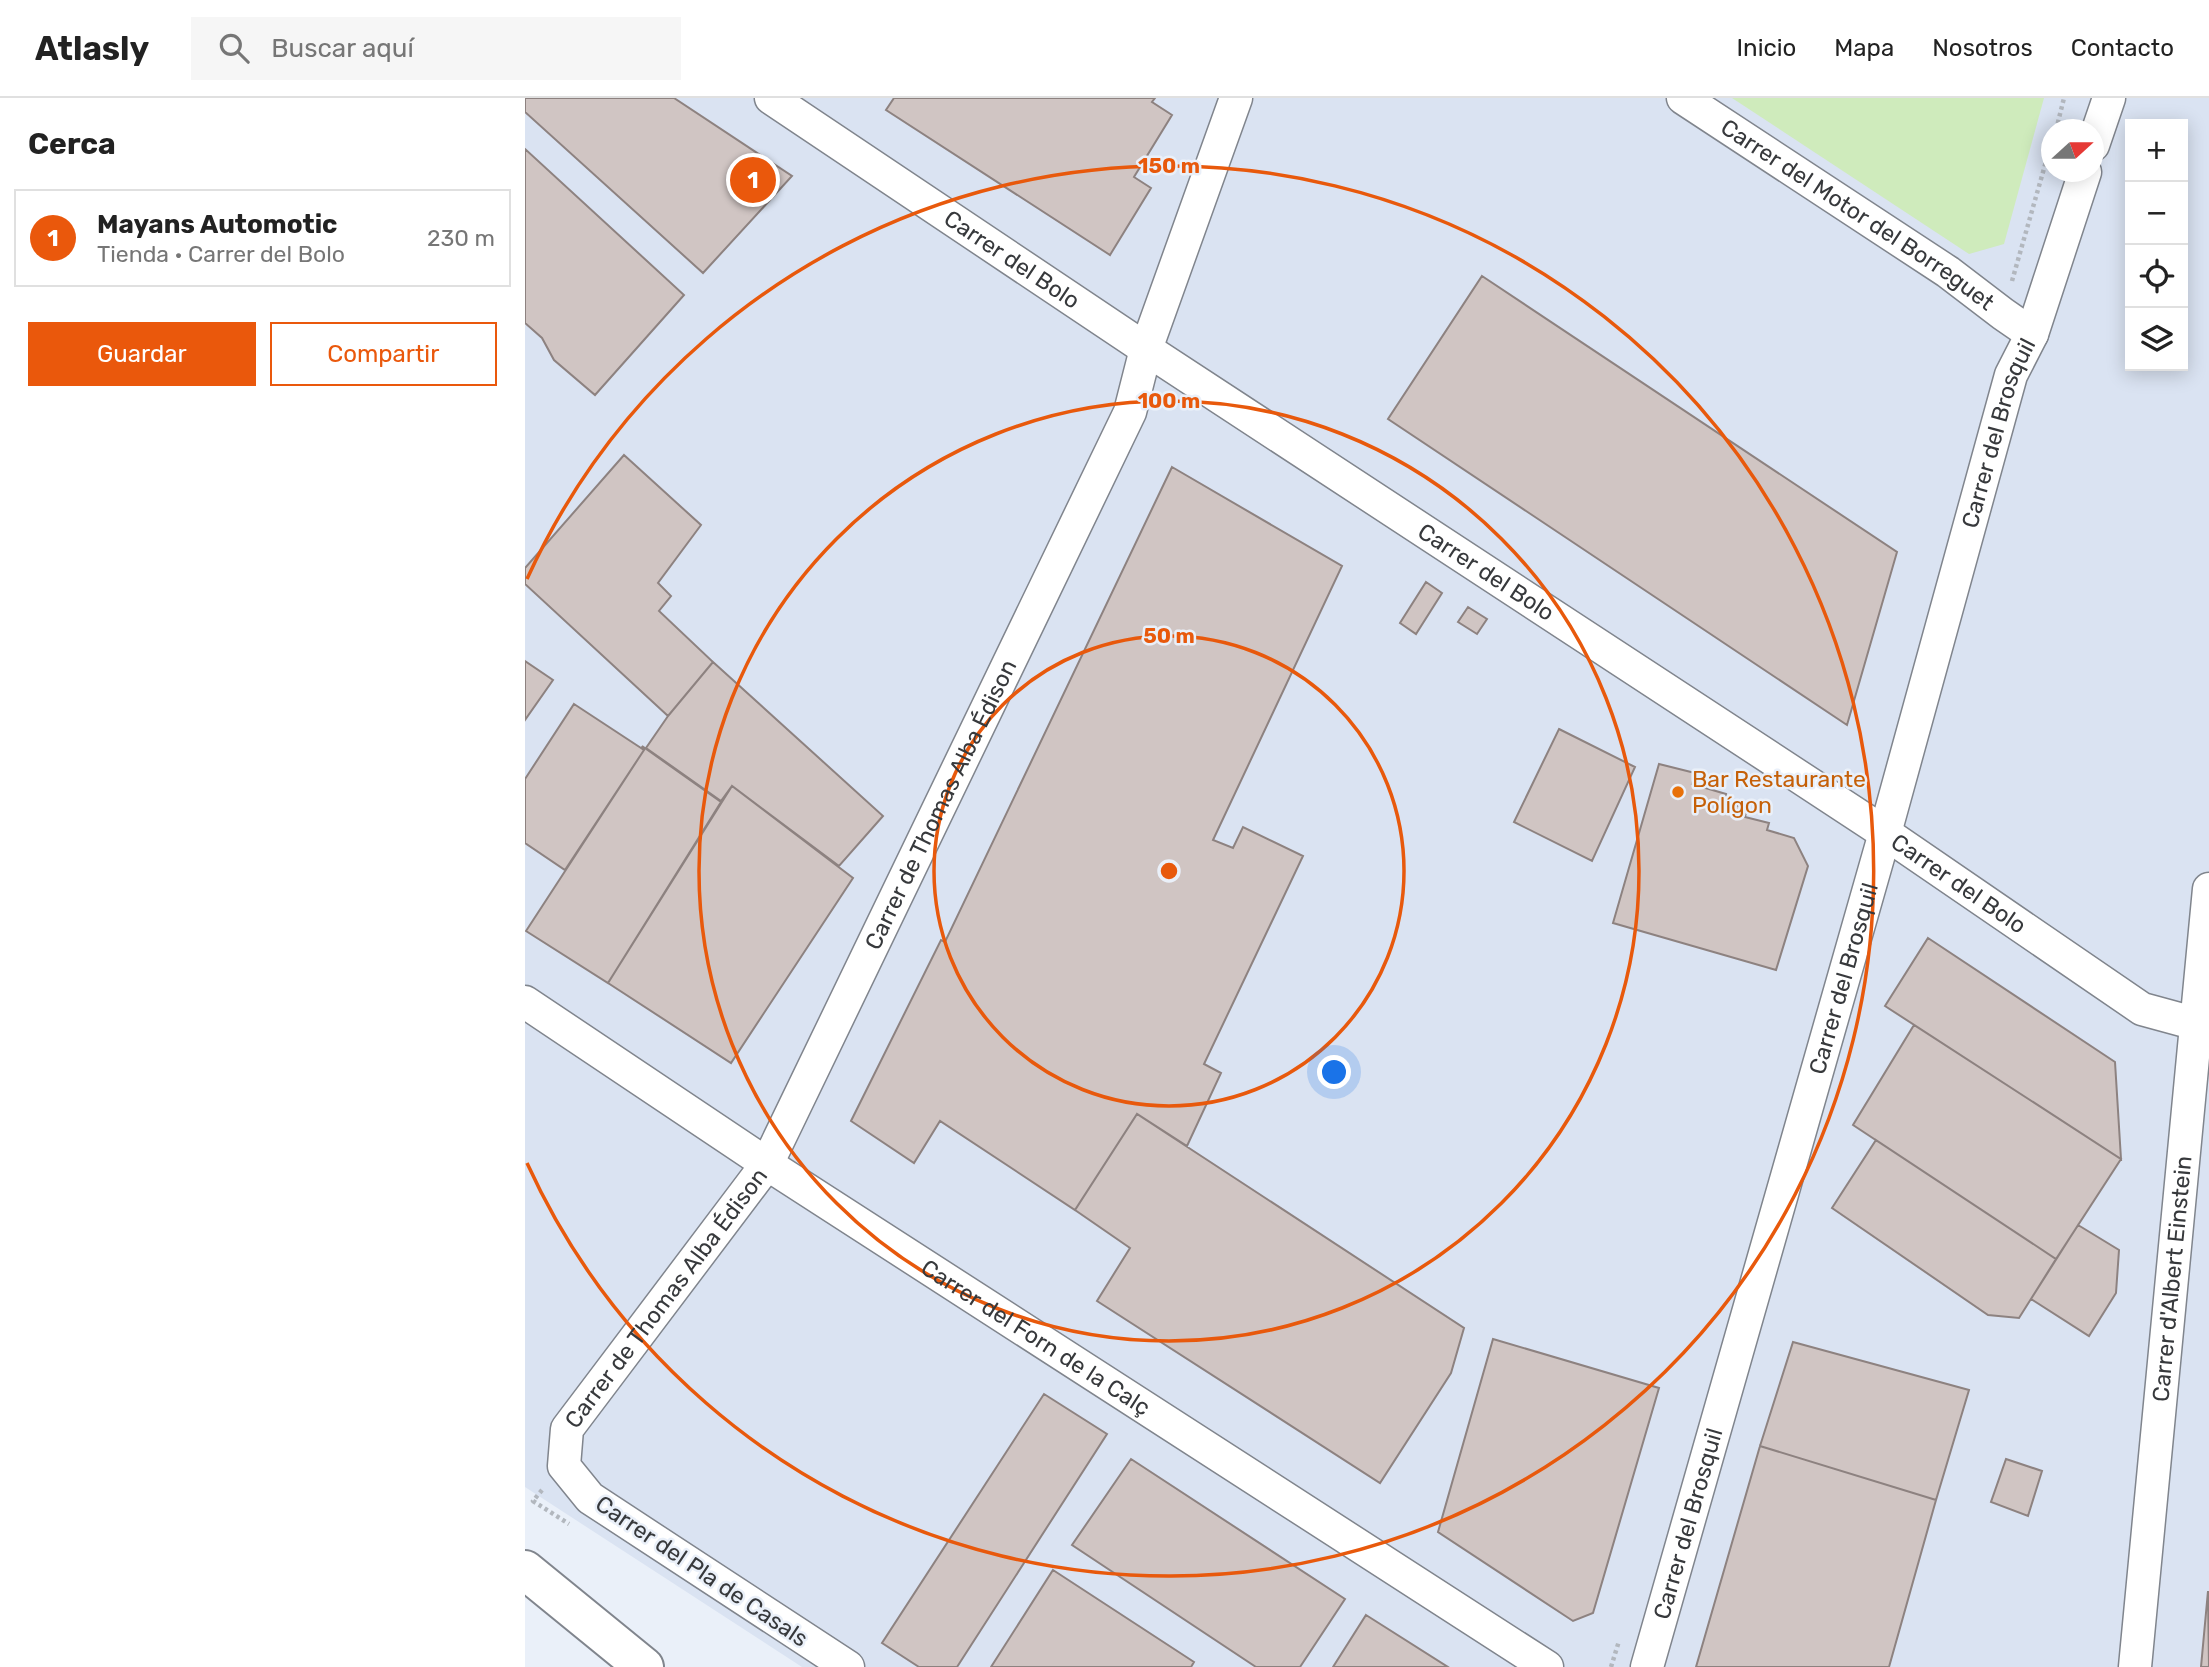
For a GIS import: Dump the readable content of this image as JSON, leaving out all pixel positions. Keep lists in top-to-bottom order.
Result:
{
  "streets": {
    "street": [
      "Carrer del Motor del Borreguet",
      "Carrer del Bolo",
      "Carrer del Brosquil",
      "Carrer de Thomas Alba Édison",
      "Carrer d'Albert Einstein",
      "Carrer del Forn de la Calç",
      "Carrer del Pla de Casals"
    ]
  },
  "crossings": [
    ["Carrer del Motor del Borreguet", "Carrer del Brosquil"],
    ["Carrer del Bolo", "Carrer del Brosquil"],
    ["Carrer del Bolo", "Carrer de Thomas Alba Édison"],
    ["Carrer del Bolo", "Carrer d'Albert Einstein"],
    ["Carrer de Thomas Alba Édison", "Carrer del Forn de la Calç"],
    ["Carrer de Thomas Alba Édison", "Carrer del Pla de Casals"]
  ],
  "places": ["Bar Restaurante Polígon"],
  "north": "right",
  "page": {
    "header": "Atlasly",
    "search": "Buscar aquí",
    "nav": [
      "Inicio",
      "Mapa",
      "Nosotros",
      "Contacto"
    ],
    "heading": "Cerca",
    "map_buttons": ["+", "−"],
    "pins": "1",
    "list": [
      {
        "mark": "1",
        "name": "Mayans Automotic",
        "note": "Tienda · Carrer del Bolo",
        "value": "230 m"
      }
    ],
    "buttons": ["Guardar", "Compartir"]
  },
  "rings": ["150 m", "100 m", "50 m"]
}
